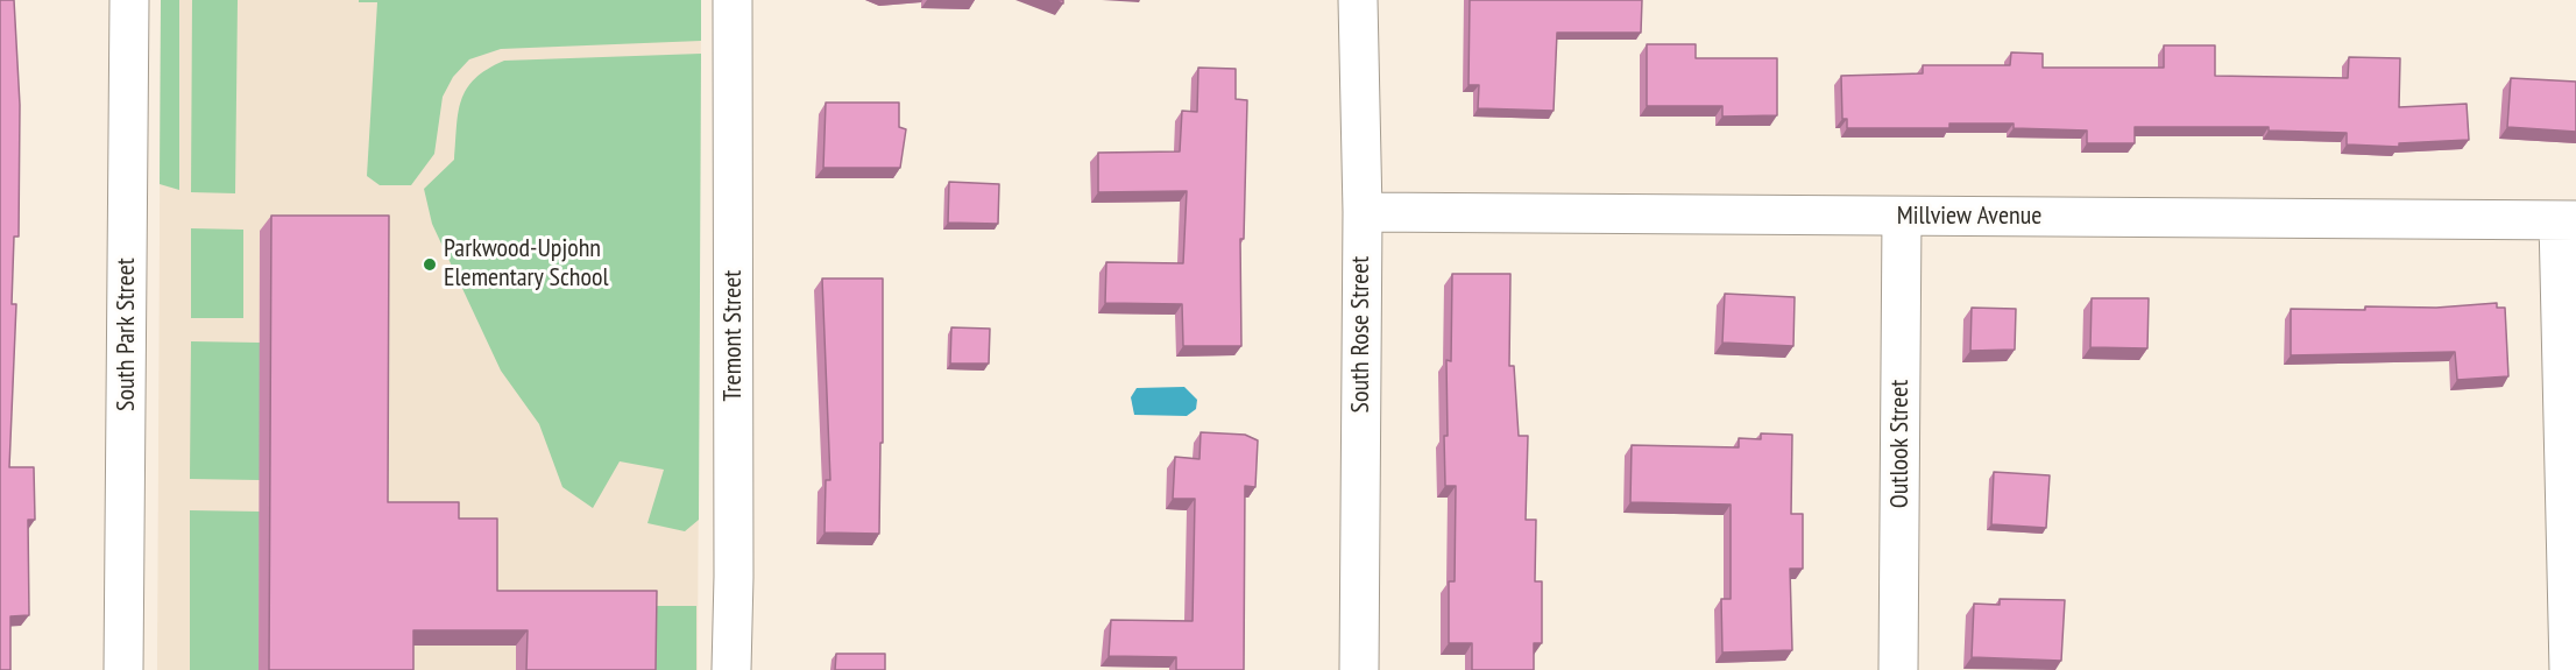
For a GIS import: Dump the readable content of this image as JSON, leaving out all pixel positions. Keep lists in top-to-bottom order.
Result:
{
  "streets": {
    "street": [
      "Millview Avenue",
      "South Park Street",
      "South Rose Street",
      "Tremont Street",
      "Outlook Street"
    ]
  },
  "crossings": [
    ["Millview Avenue", "South Rose Street"],
    ["Millview Avenue", "Outlook Street"]
  ],
  "places": ["Parkwood-Upjohn Elementary School"]
}
